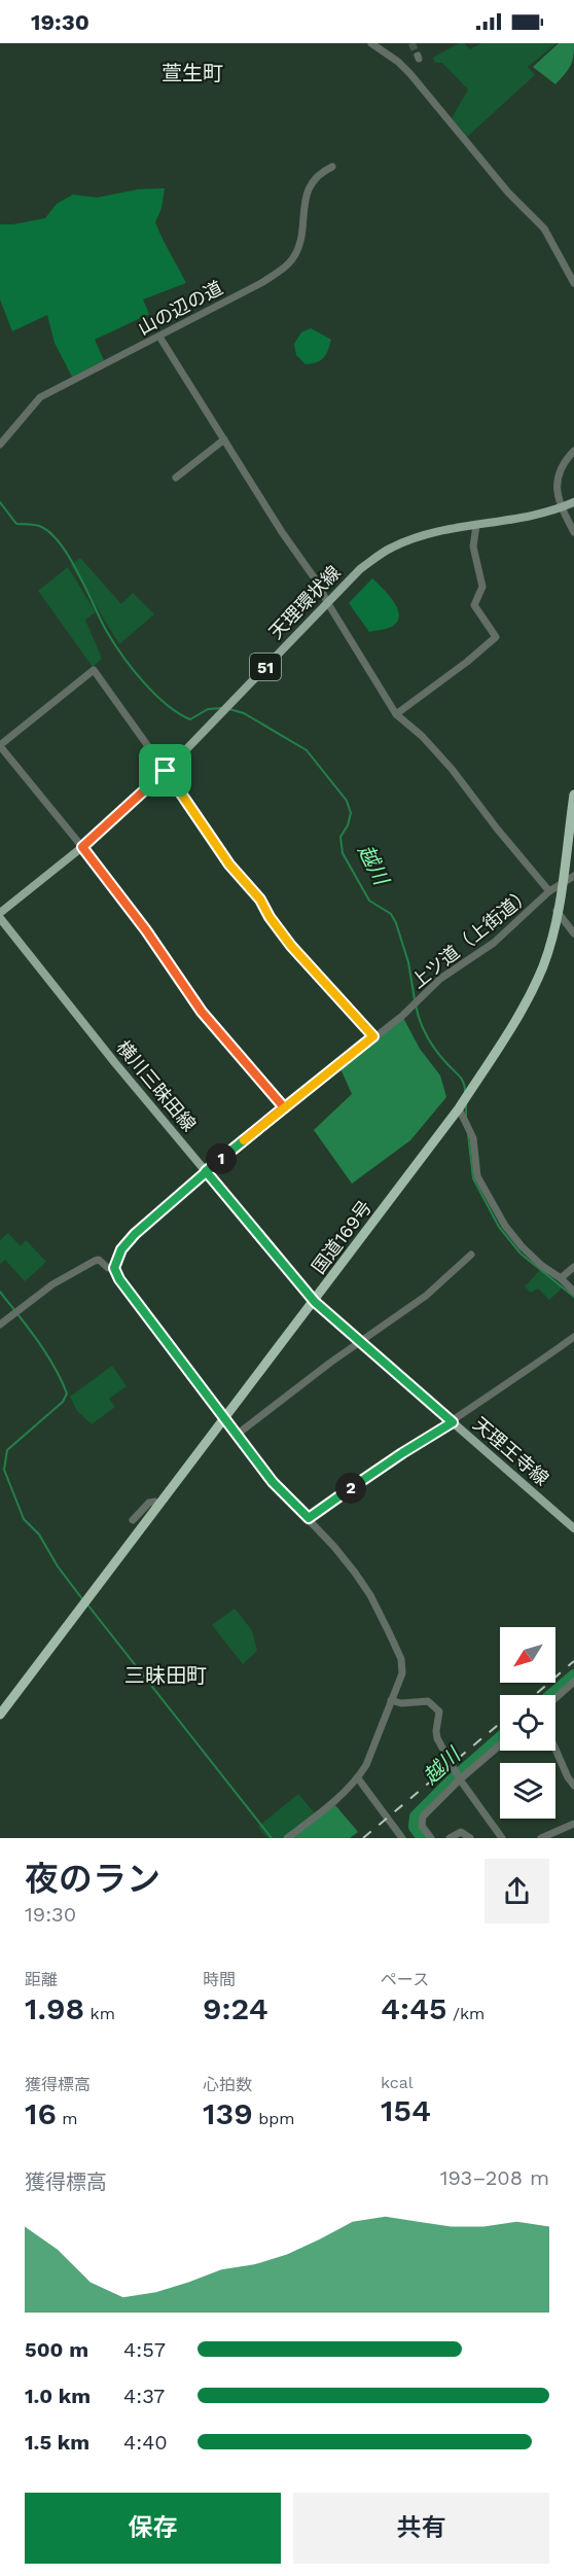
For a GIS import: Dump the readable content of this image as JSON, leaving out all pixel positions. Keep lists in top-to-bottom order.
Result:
{
  "streets": {
    "highway": ["国道169号"],
    "main road": [
      "天理環状線",
      "51",
      "横川三昧田線",
      "天理王寺線"
    ],
    "street": ["山の辺の道", "上ツ道（上街道）"]
  },
  "crossings": [
    ["上ツ道（上街道）", "横川三昧田線"],
    ["上ツ道（上街道）", "国道169号"],
    ["横川三昧田線", "国道169号"],
    ["横川三昧田線", "天理王寺線"],
    ["国道169号", "天理王寺線"]
  ],
  "districts": ["萱生町", "三昧田町"],
  "water": ["越川"],
  "north": "bottom left",
  "page": {
    "status": "19:30",
    "pins": ["1", "2"],
    "heading": ["夜のラン", "19:30"],
    "stats": [
      ["距離", "1.98 km"],
      ["時間", "9:24"],
      ["ペース", "4:45 /km"],
      ["獲得標高", "16 m"],
      ["心拍数", "139 bpm"],
      ["kcal", "154"]
    ],
    "chart": ["獲得標高", "193–208 m"],
    "list": [
      {
        "name": "500 m",
        "note": "4:57"
      },
      {
        "name": "1.0 km",
        "note": "4:37"
      },
      {
        "name": "1.5 km",
        "note": "4:40"
      }
    ],
    "buttons": ["保存", "共有"]
  }
}
